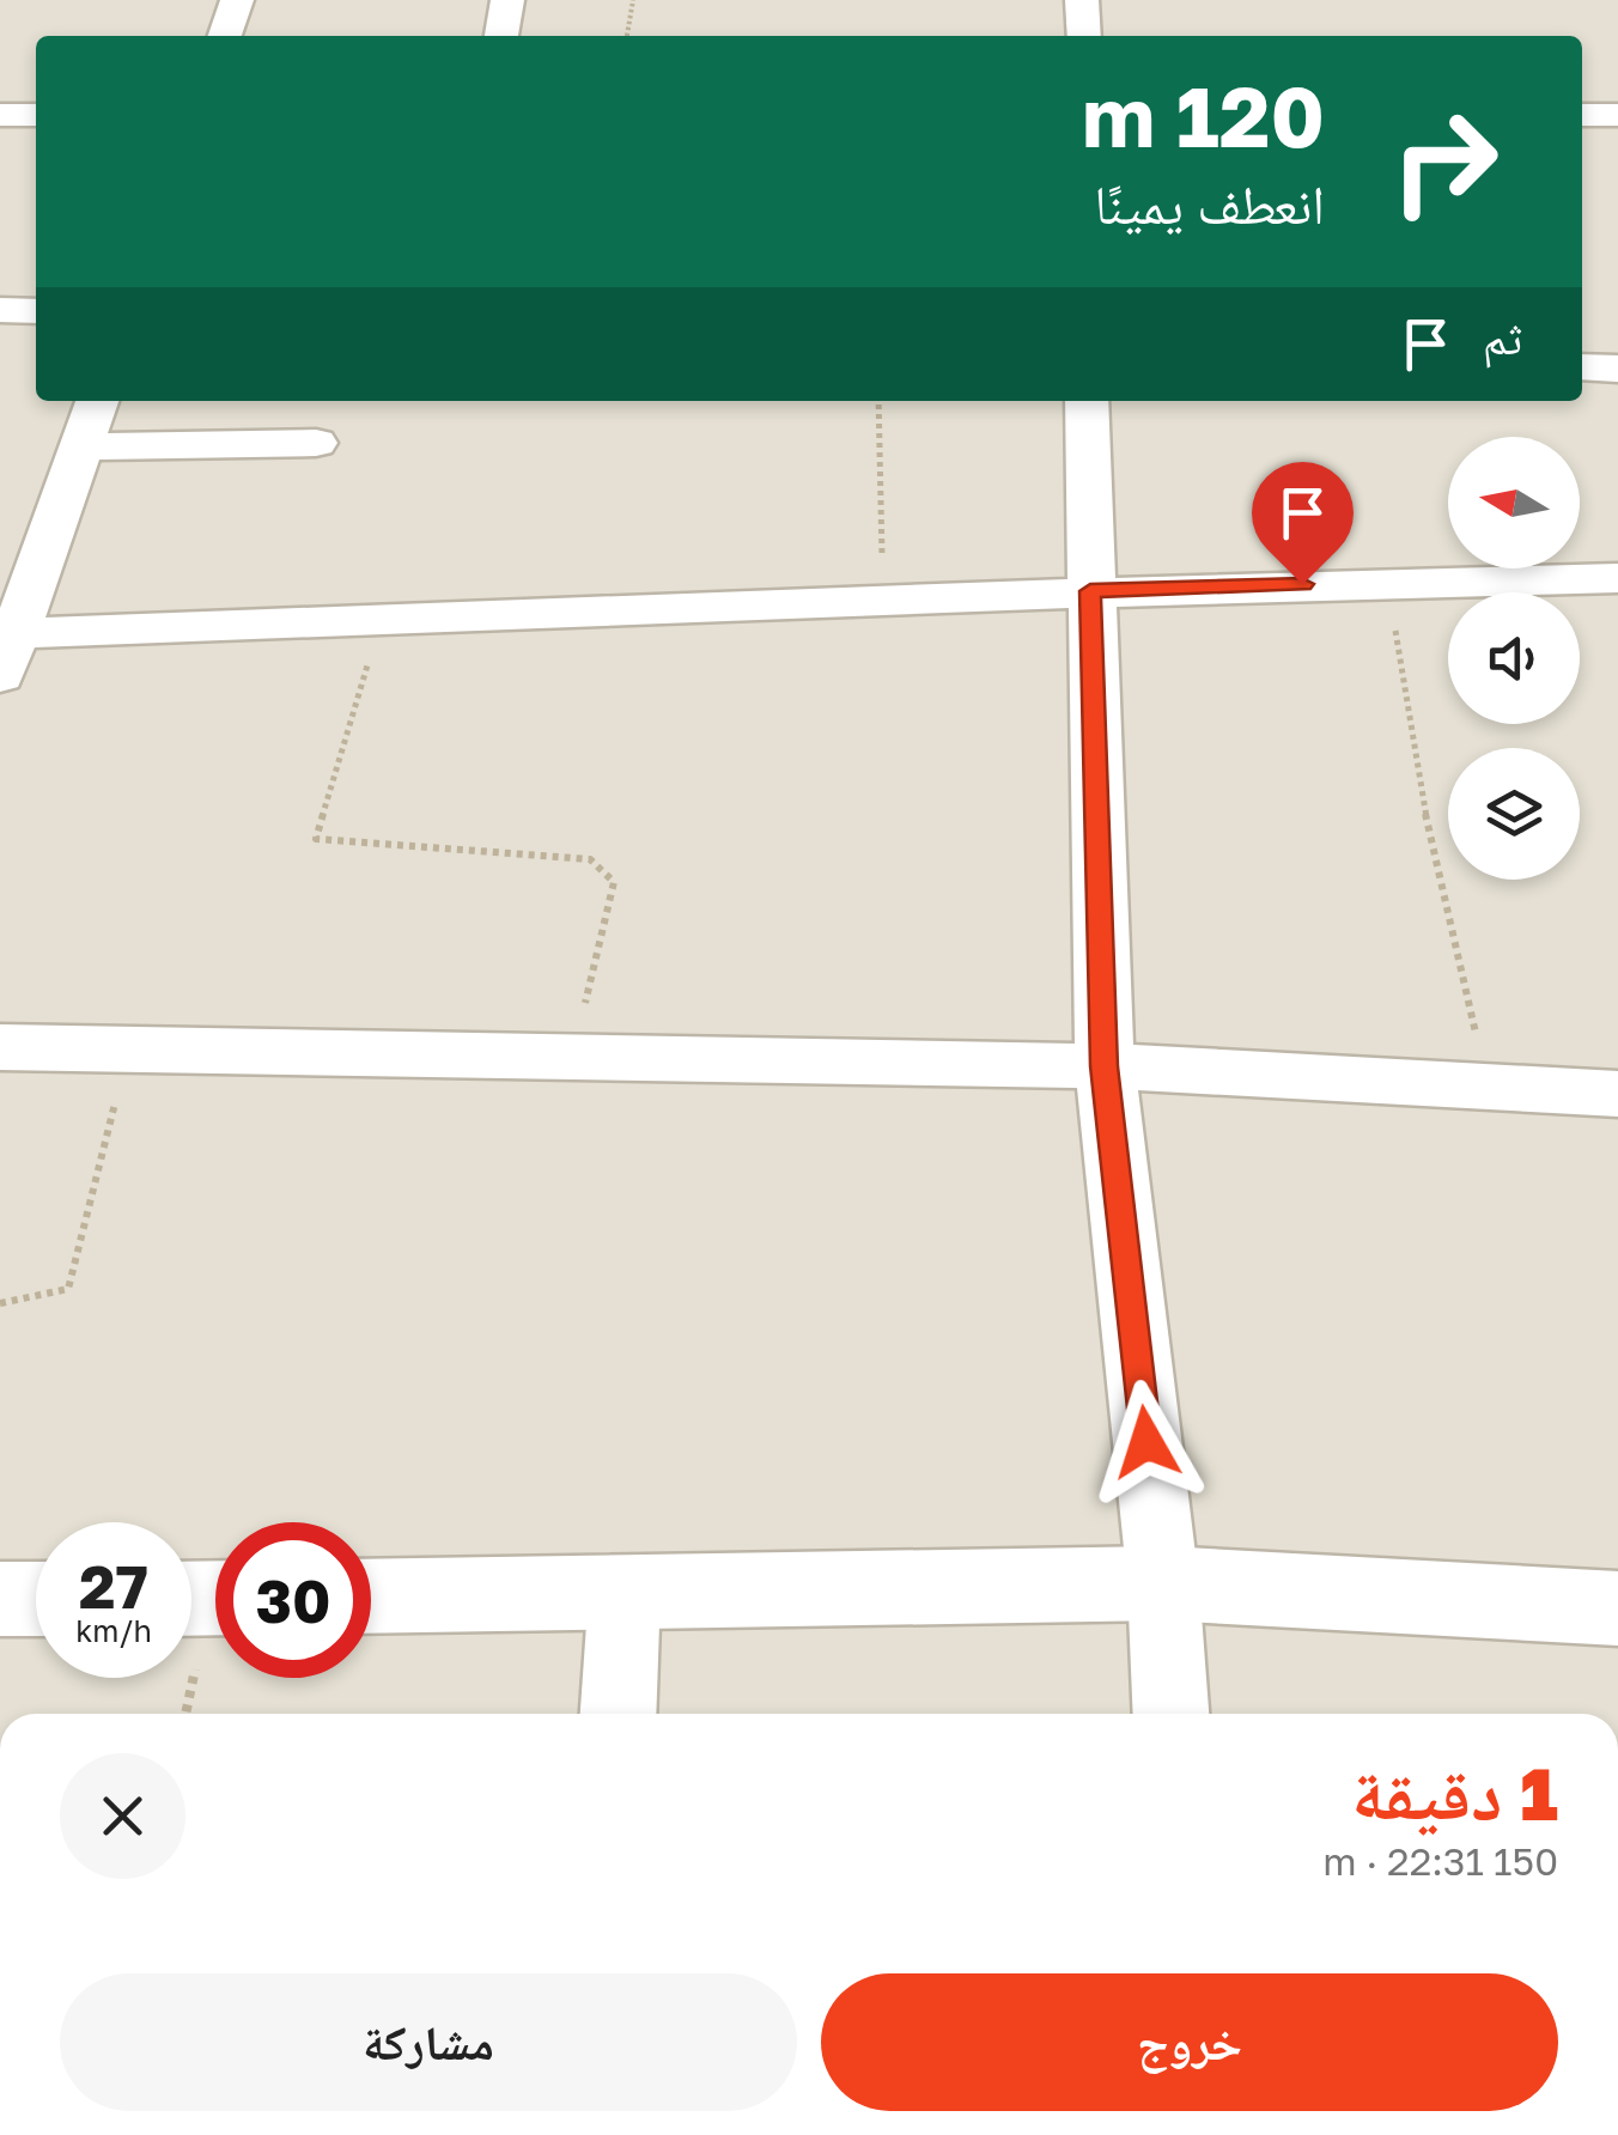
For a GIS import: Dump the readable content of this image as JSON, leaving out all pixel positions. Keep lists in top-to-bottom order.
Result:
{
  "north": "left",
  "page": {
    "turn": ["120 m", "انعطف يمينًا"],
    "then": "ثم",
    "speed": "27 km/h",
    "limit": "30",
    "heading": ["1 دقيقة", "150 m · 22:31"],
    "buttons": ["خروج", "مشاركة"]
  }
}
